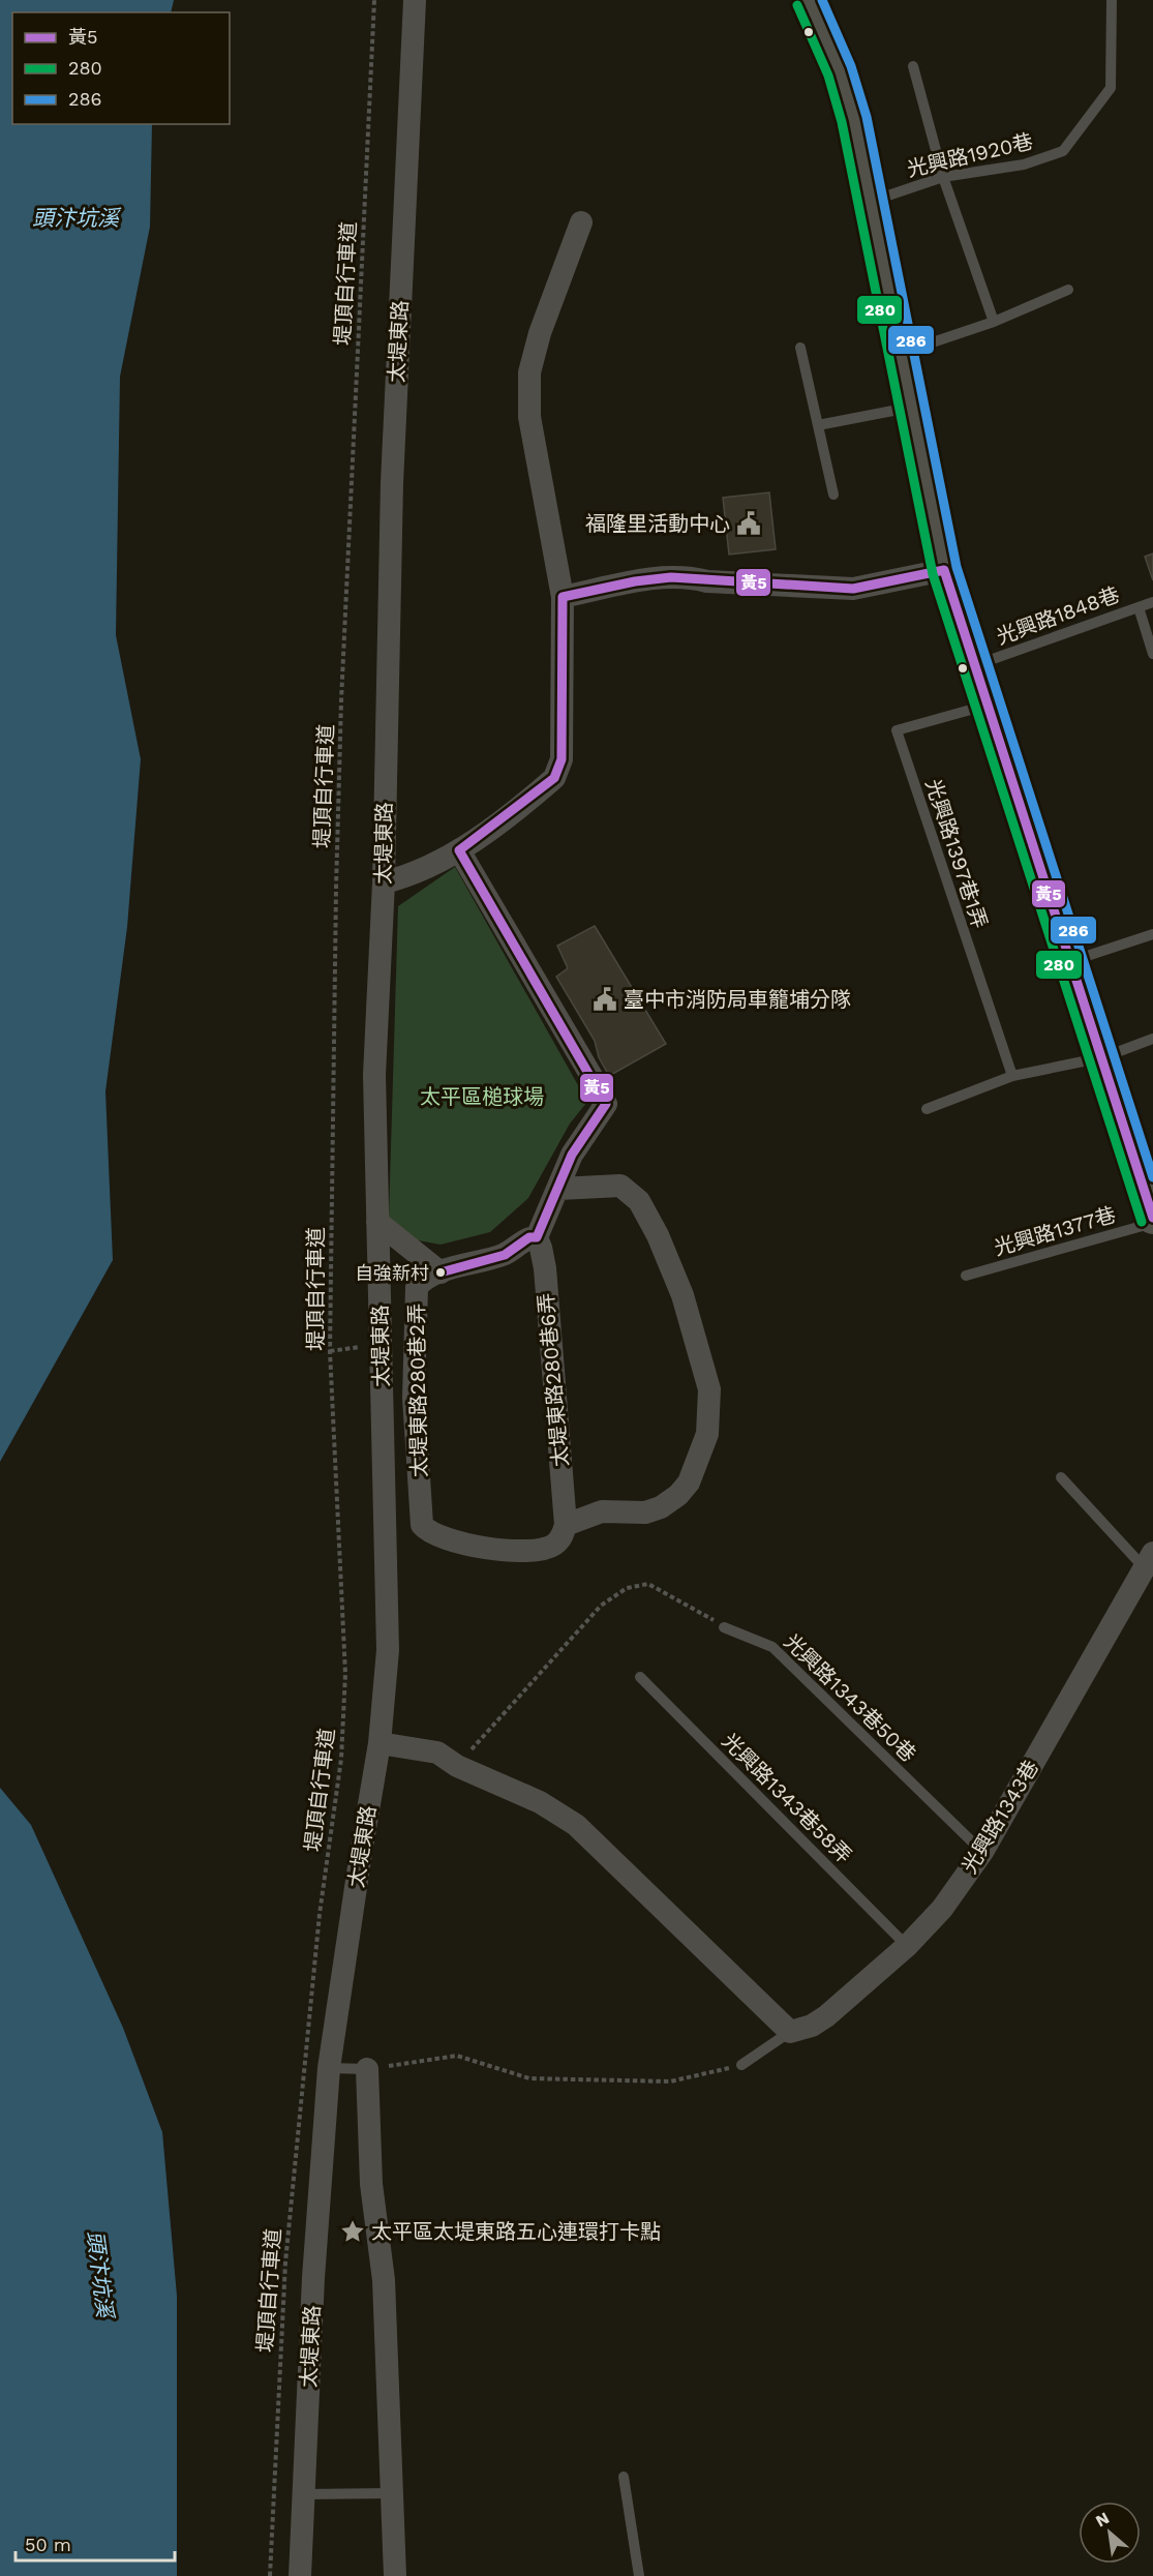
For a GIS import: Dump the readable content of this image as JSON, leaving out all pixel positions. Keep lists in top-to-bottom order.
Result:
{
  "streets": {
    "street": [
      "太堤東路",
      "太堤東路280巷6弄",
      "太堤東路280巷2弄",
      "光興路1343巷"
    ],
    "lane": [
      "光興路1920巷",
      "光興路1848巷",
      "光興路1397巷1弄",
      "光興路1377巷",
      "光興路1343巷50巷",
      "光興路1343巷58弄"
    ],
    "path": ["堤頂自行車道"]
  },
  "crossings": [
    ["太堤東路280巷6弄", "太堤東路280巷2弄"],
    ["光興路1343巷50巷", "光興路1343巷"],
    ["光興路1343巷58弄", "光興路1343巷"]
  ],
  "water": ["頭汴坑溪"],
  "parks": ["太平區槌球場"],
  "places": {
    "public building": ["福隆里活動中心", "臺中市消防局車籠埔分隊"],
    "other": ["自強新村"],
    "place": ["太平區太堤東路五心連環打卡點"]
  },
  "lines": ["transit line 286", "transit line 280", "transit line 黃5"],
  "legend": ["黃5", "280", "286"],
  "scale_bar": "50 m",
  "north": "top left"
}
